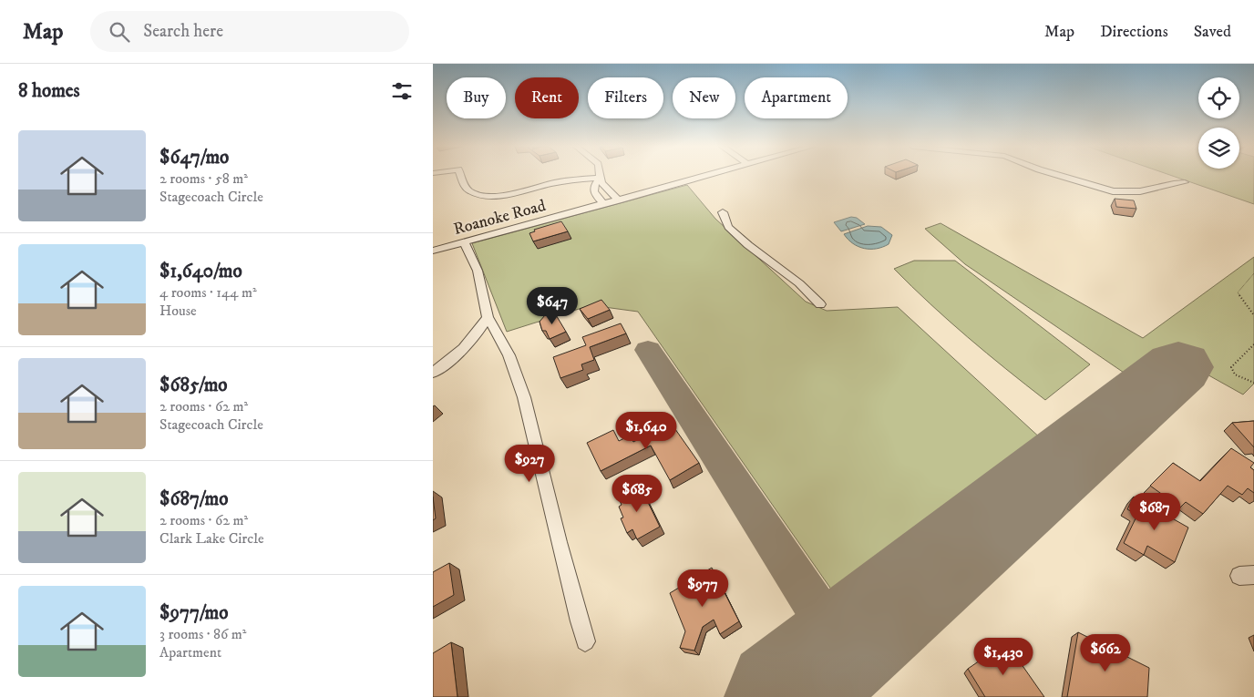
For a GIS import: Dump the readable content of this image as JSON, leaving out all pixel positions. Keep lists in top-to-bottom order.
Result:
{
  "streets": {
    "street": ["Roanoke Road"]
  },
  "page": {
    "header": "Map",
    "search": "Search here",
    "nav": ["Map", "Directions", "Saved"],
    "heading": "8 homes",
    "chip": [
      "Buy",
      "Rent",
      "Filters",
      "New",
      "Apartment"
    ],
    "list": [
      {
        "name": "$647/mo",
        "note": "2 rooms · 58 m² · Stagecoach Circle"
      },
      {
        "name": "$1,640/mo",
        "note": "4 rooms · 144 m² · House"
      },
      {
        "name": "$685/mo",
        "note": "2 rooms · 62 m² · Stagecoach Circle"
      },
      {
        "name": "$687/mo",
        "note": "2 rooms · 62 m² · Clark Lake Circle"
      },
      {
        "name": "$977/mo",
        "note": "3 rooms · 86 m² · Apartment"
      }
    ],
    "price": [
      "$647",
      "$1,640",
      "$927",
      "$685",
      "$687",
      "$977",
      "$662",
      "$1,430"
    ]
  }
}
